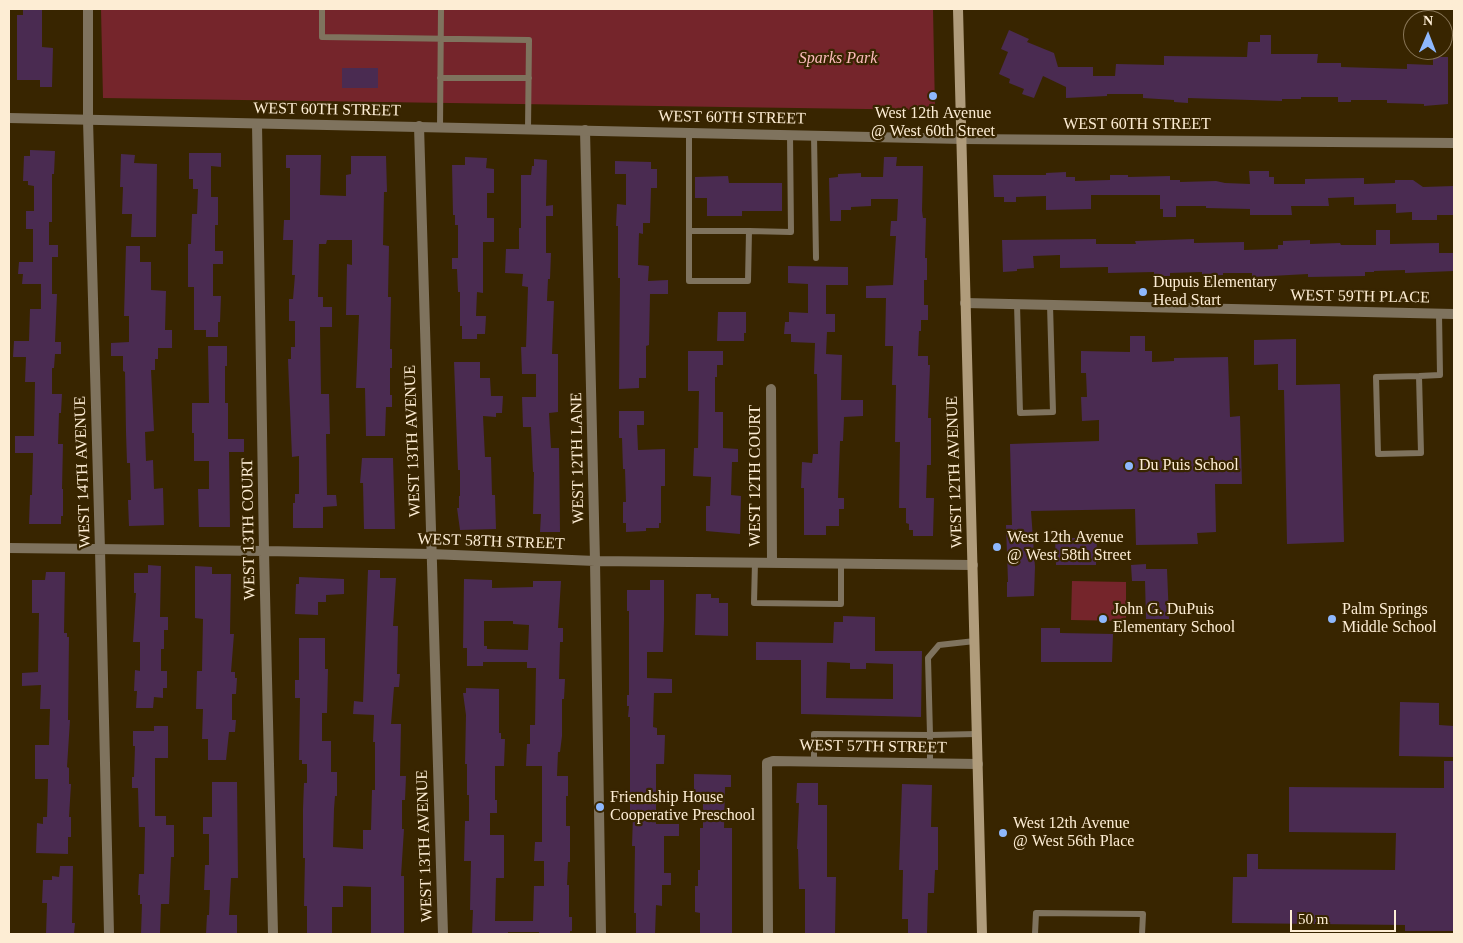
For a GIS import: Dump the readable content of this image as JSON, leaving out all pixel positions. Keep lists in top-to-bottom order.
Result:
{
  "streets": {
    "main road": ["WEST 12TH AVENUE"],
    "street": [
      "WEST 60TH STREET",
      "WEST 59TH PLACE",
      "WEST 13TH AVENUE",
      "WEST 12TH LANE",
      "WEST 14TH AVENUE",
      "WEST 12TH COURT",
      "WEST 13TH COURT",
      "WEST 58TH STREET",
      "WEST 57TH STREET"
    ]
  },
  "crossings": [
    ["WEST 60TH STREET", "WEST 13TH AVENUE"],
    ["WEST 60TH STREET", "WEST 12TH LANE"],
    ["WEST 60TH STREET", "WEST 14TH AVENUE"],
    ["WEST 60TH STREET", "WEST 12TH AVENUE"],
    ["WEST 60TH STREET", "WEST 13TH COURT"],
    ["WEST 59TH PLACE", "WEST 12TH AVENUE"],
    ["WEST 13TH AVENUE", "WEST 58TH STREET"],
    ["WEST 12TH LANE", "WEST 58TH STREET"],
    ["WEST 14TH AVENUE", "WEST 58TH STREET"],
    ["WEST 12TH AVENUE", "WEST 58TH STREET"],
    ["WEST 12TH AVENUE", "WEST 57TH STREET"],
    ["WEST 12TH COURT", "WEST 58TH STREET"],
    ["WEST 13TH COURT", "WEST 58TH STREET"]
  ],
  "parks": ["Sparks Park"],
  "places": [
    "West 12th Avenue @ West 60th Street",
    "Dupuis Elementary Head Start",
    "Du Puis School",
    "West 12th Avenue @ West 58th Street",
    "John G. DuPuis Elementary School",
    "Palm Springs Middle School",
    "Friendship House Cooperative Preschool",
    "West 12th Avenue @ West 56th Place"
  ],
  "scale_bar": "50 m",
  "north": "top"
}
